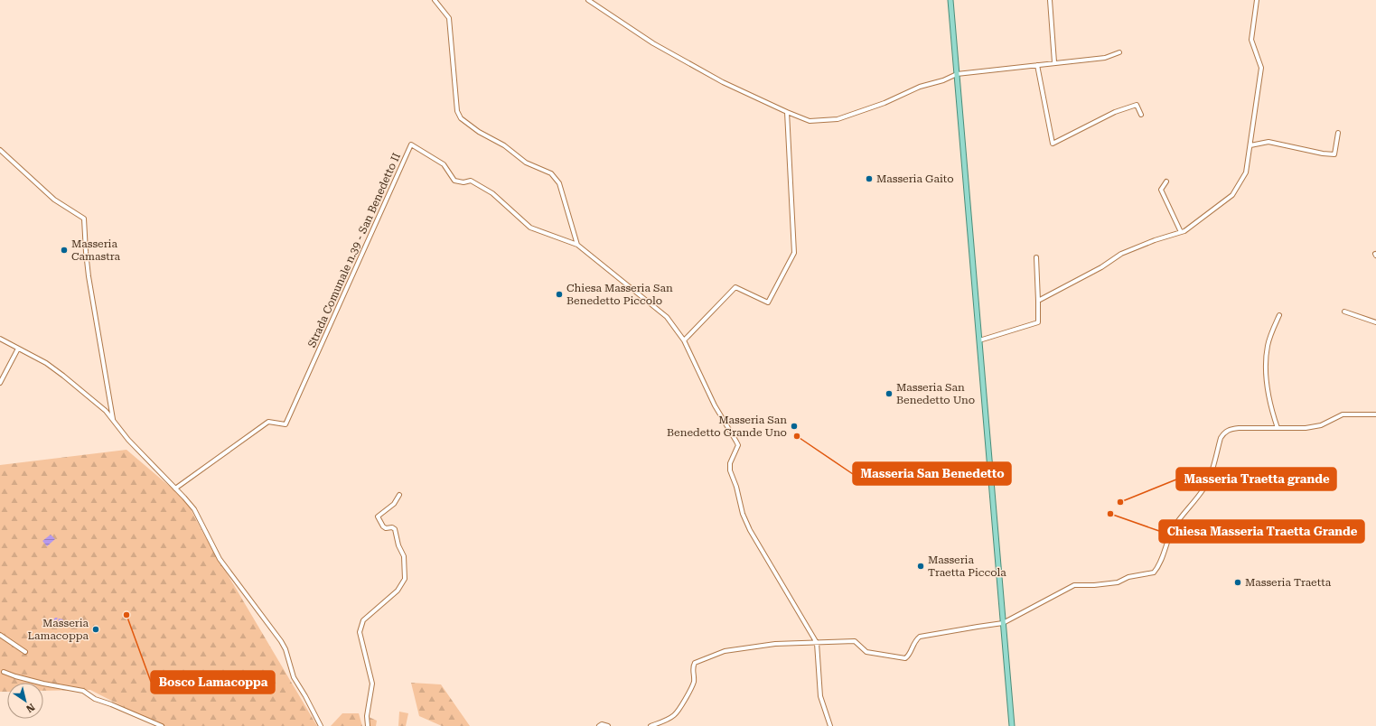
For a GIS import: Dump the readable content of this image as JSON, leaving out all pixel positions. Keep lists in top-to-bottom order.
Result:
{
  "streets": {
    "street": ["Strada Comunale n.39 - San Benedetto II"]
  },
  "places": [
    "Masseria Gaito",
    "Masseria Camastra",
    "Chiesa Masseria San Benedetto Piccolo",
    "Masseria San Benedetto Uno",
    "Masseria San Benedetto Grande Uno",
    "Masseria San Benedetto",
    "Masseria Traetta grande",
    "Chiesa Masseria Traetta Grande",
    "Masseria Traetta Piccola",
    "Masseria Traetta",
    "Bosco Lamacoppa",
    "Masseria Lamacoppa"
  ],
  "north": "bottom right"
}
